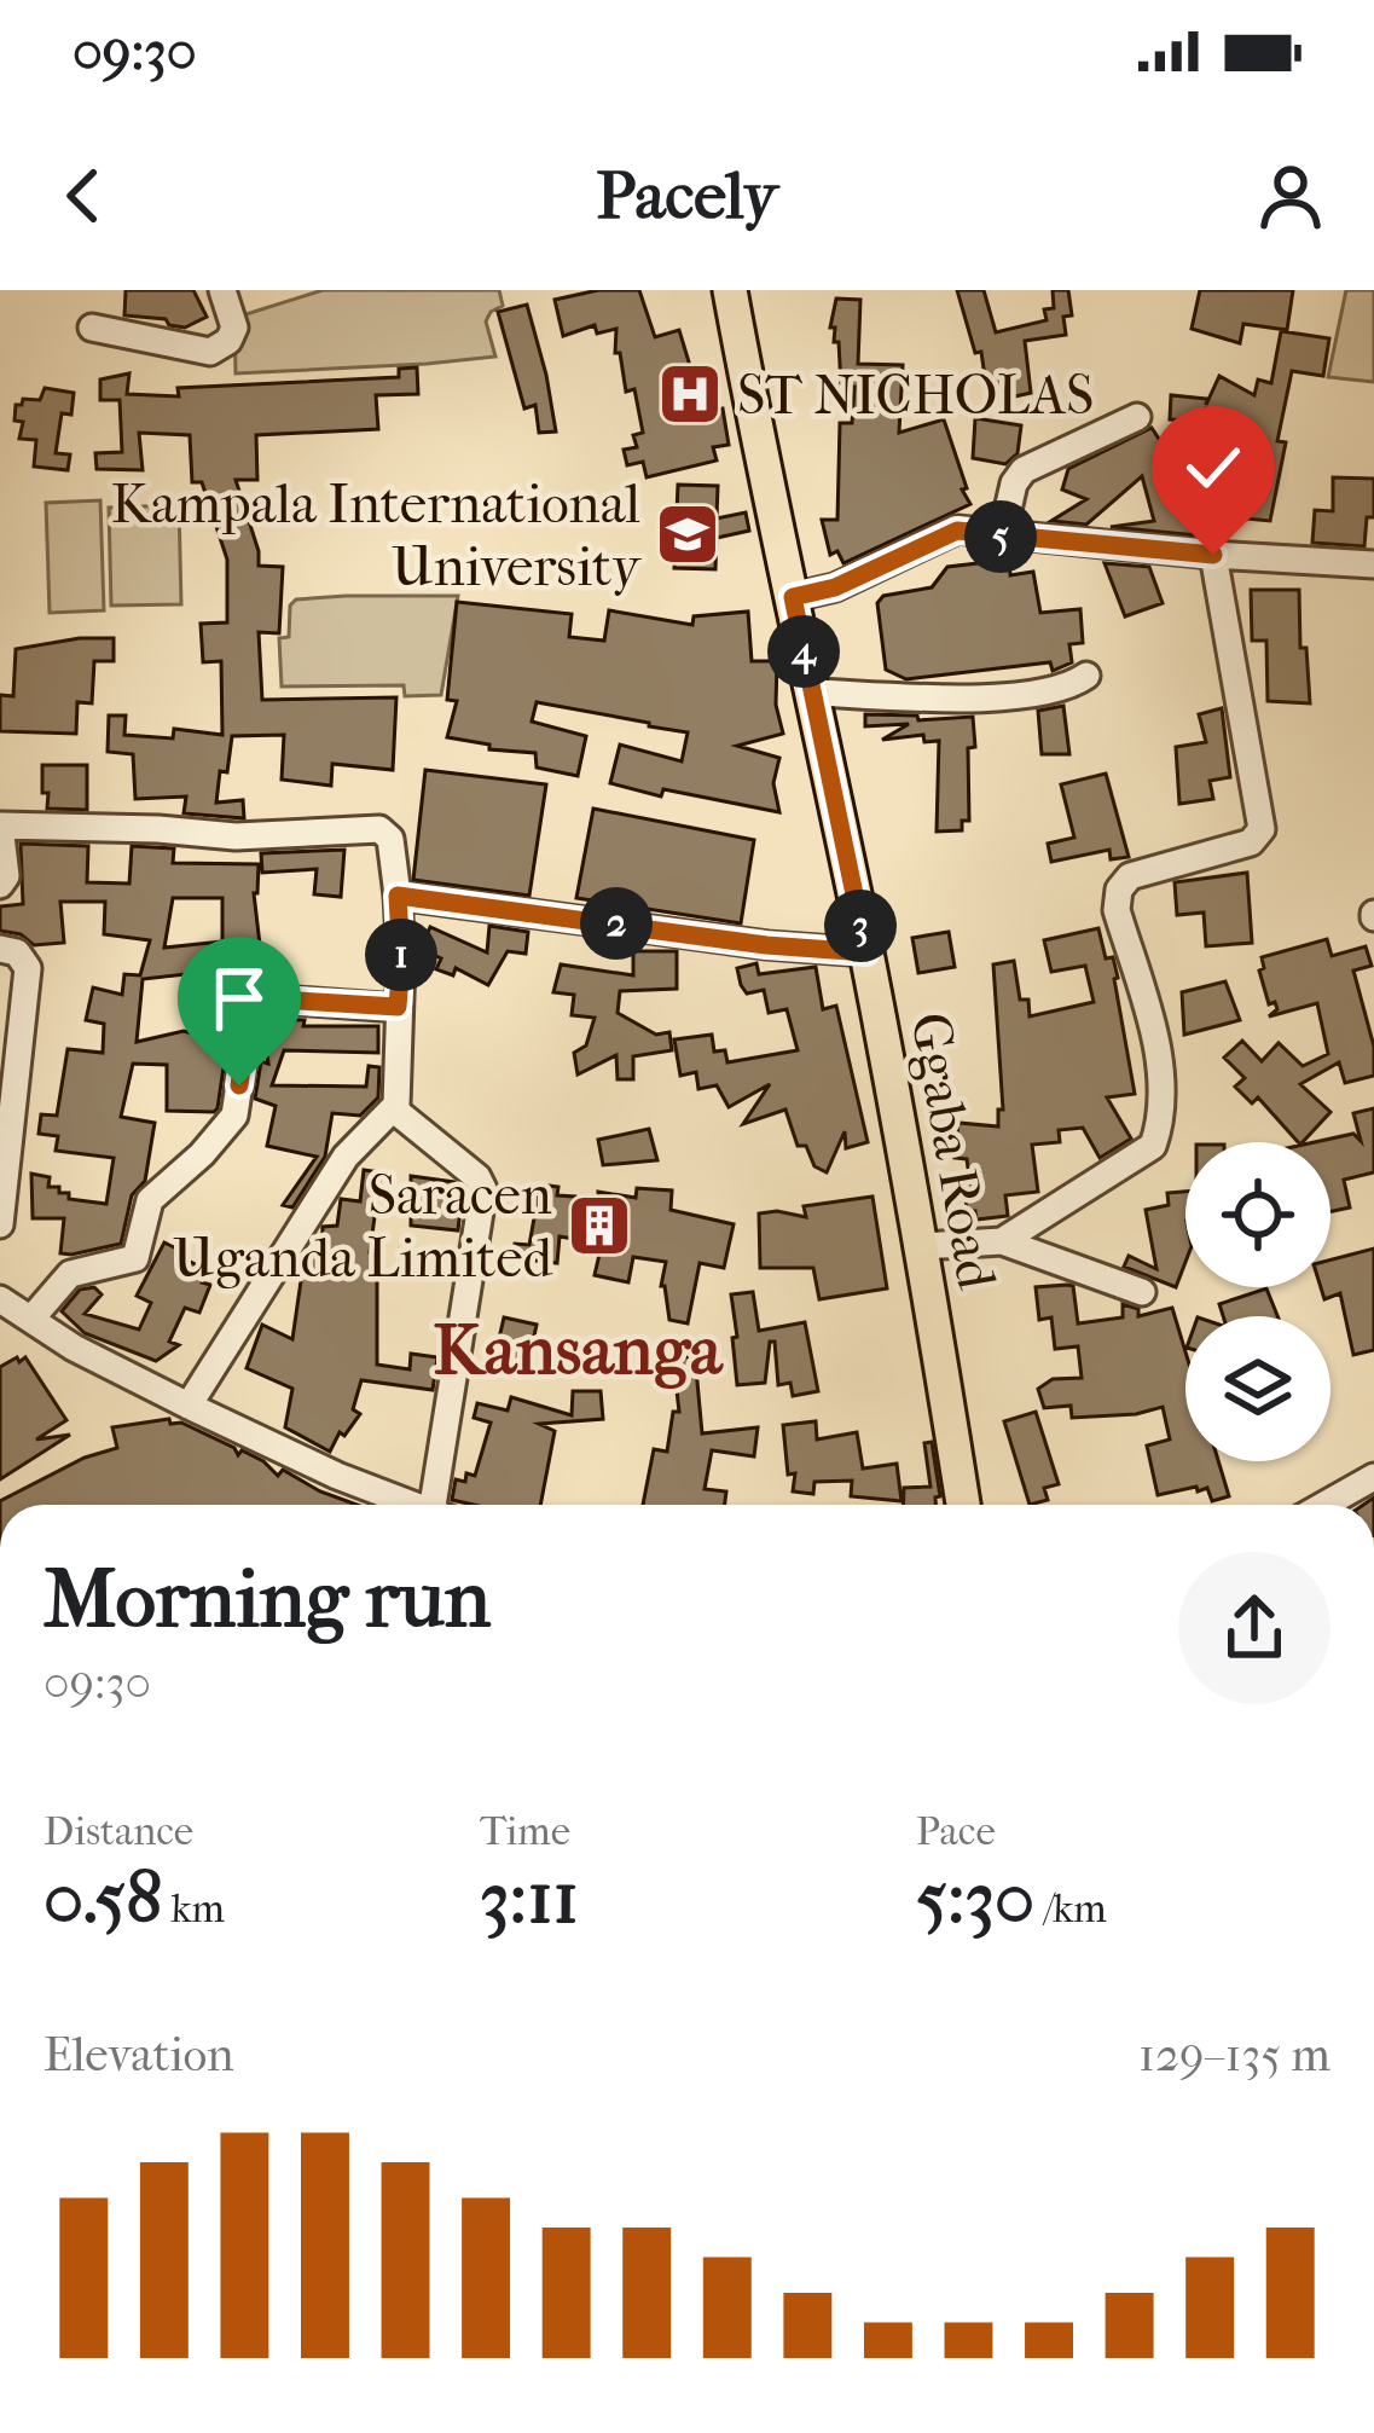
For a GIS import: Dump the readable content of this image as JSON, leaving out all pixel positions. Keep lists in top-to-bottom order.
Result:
{
  "streets": {
    "main road": ["Ggaba Road"]
  },
  "districts": ["Kansanga"],
  "places": {
    "hospital": ["ST NICHOLAS"],
    "school or university": ["Kampala International University"],
    "building": ["Saracen Uganda Limited"]
  },
  "page": {
    "status": "09:30",
    "header": "Pacely",
    "pins": [
      "5",
      "4",
      "2",
      "3",
      "1"
    ],
    "heading": ["Morning run", "09:30"],
    "stats": [
      ["Distance", "0.58 km"],
      ["Time", "3:11"],
      ["Pace", "5:30 /km"]
    ],
    "chart": ["Elevation", "129–135 m"]
  }
}
